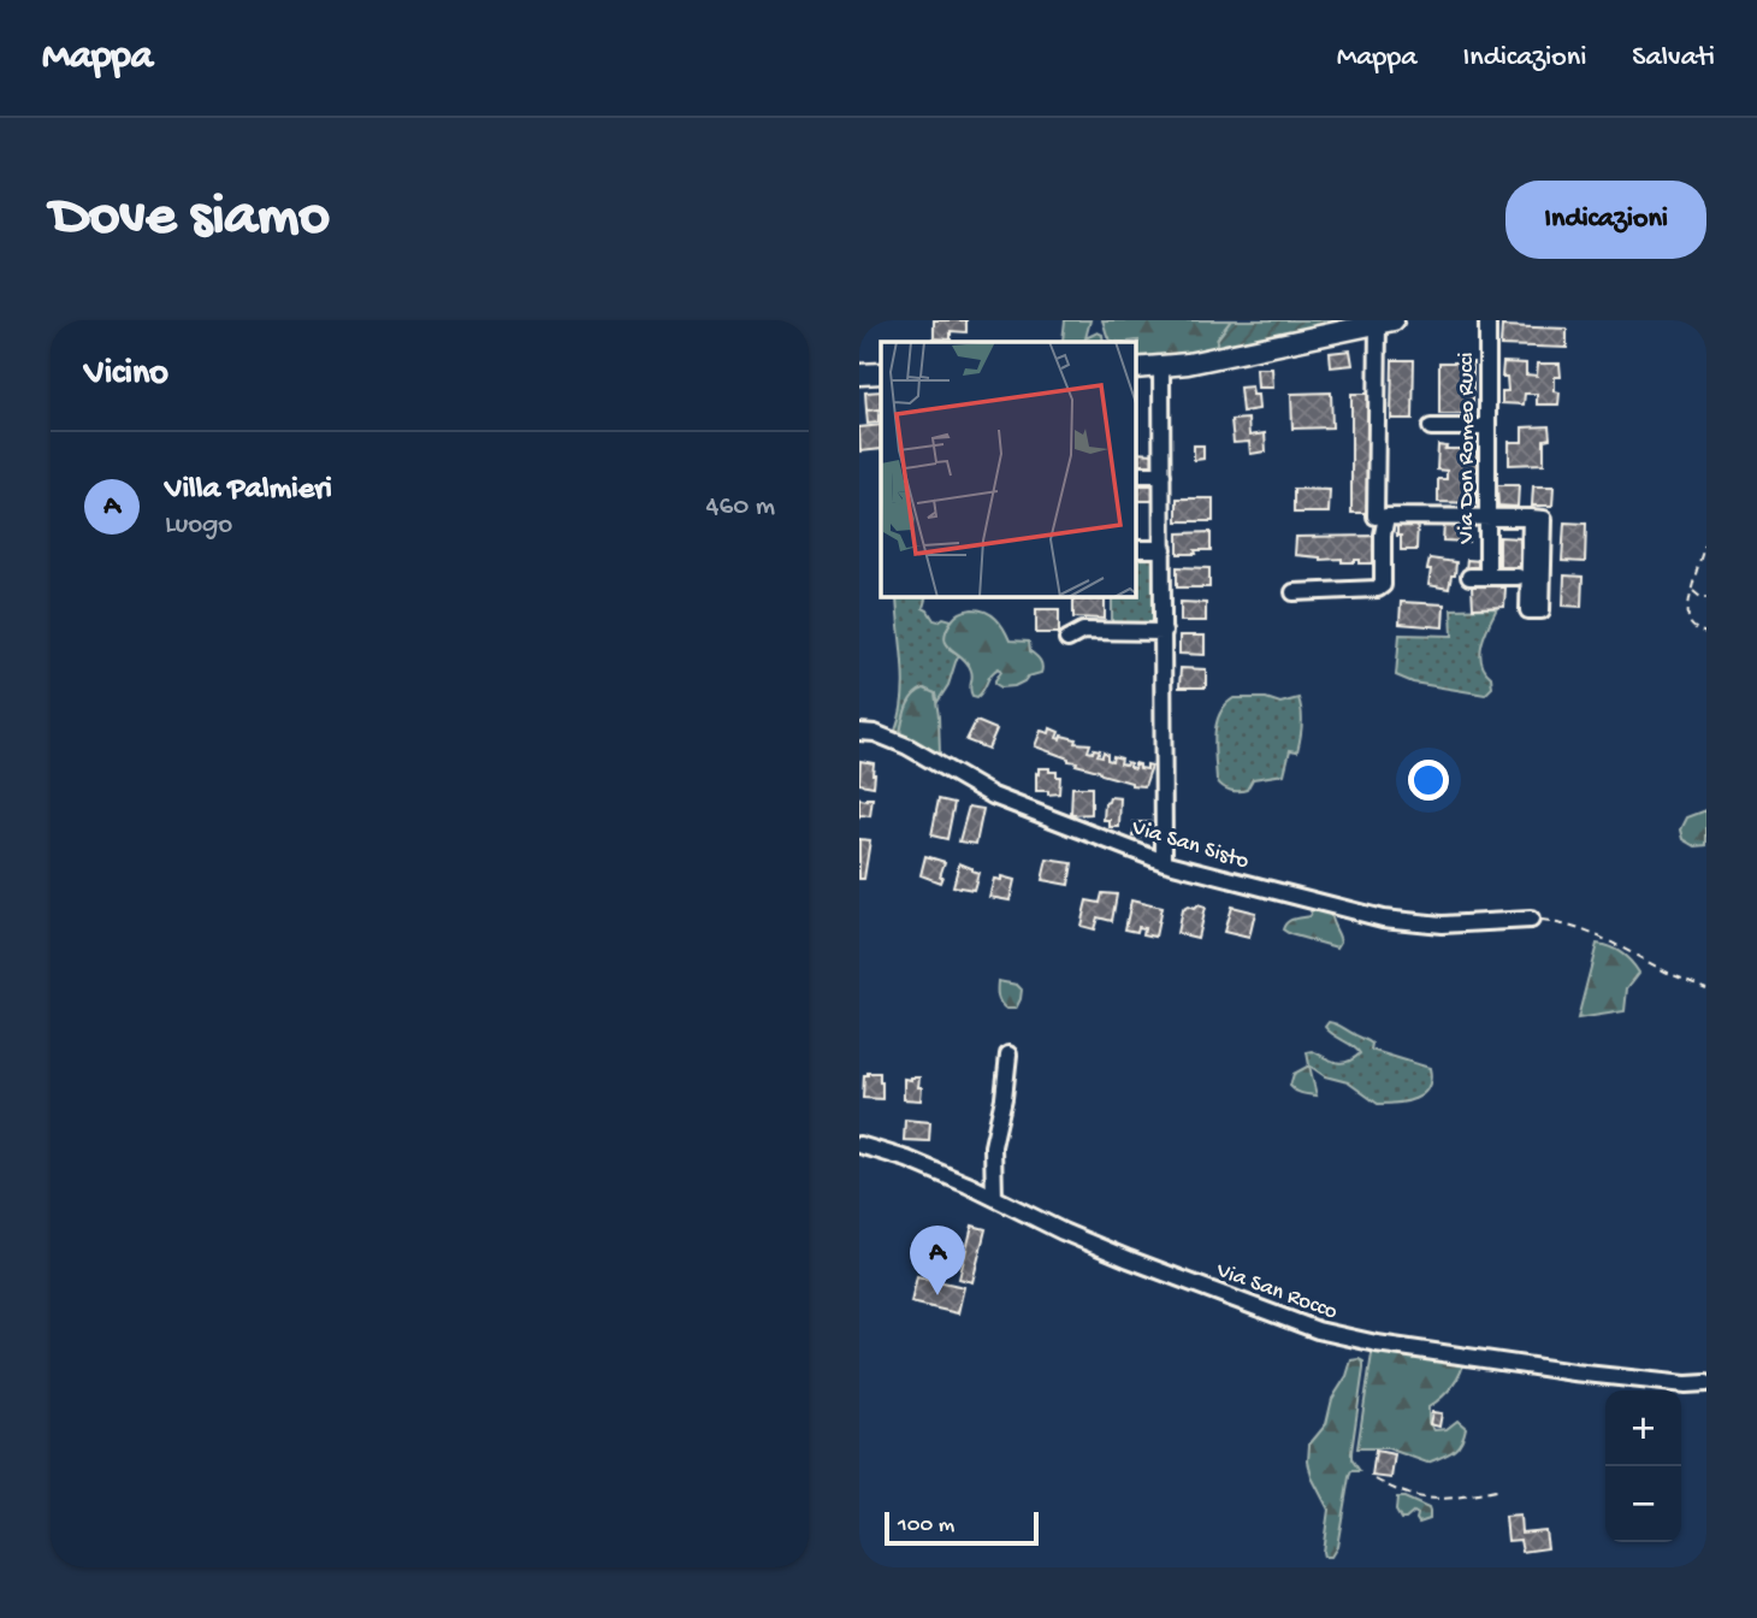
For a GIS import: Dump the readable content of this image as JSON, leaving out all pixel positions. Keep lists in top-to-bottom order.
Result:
{
  "streets": {
    "street": ["Via Don Romeo Rucci", "Via San Sisto", "Via San Rocco"]
  },
  "scale_bar": "100 m",
  "page": {
    "header": "Mappa",
    "nav": ["Mappa", "Indicazioni", "Salvati"],
    "buttons": "Indicazioni",
    "title": "Dove siamo",
    "heading": "Vicino",
    "list": [
      {
        "mark": "A",
        "name": "Villa Palmieri",
        "note": "Luogo",
        "value": "460 m"
      }
    ],
    "pins": "A",
    "map_buttons": ["+", "−"],
    "scale": "100 m"
  }
}
